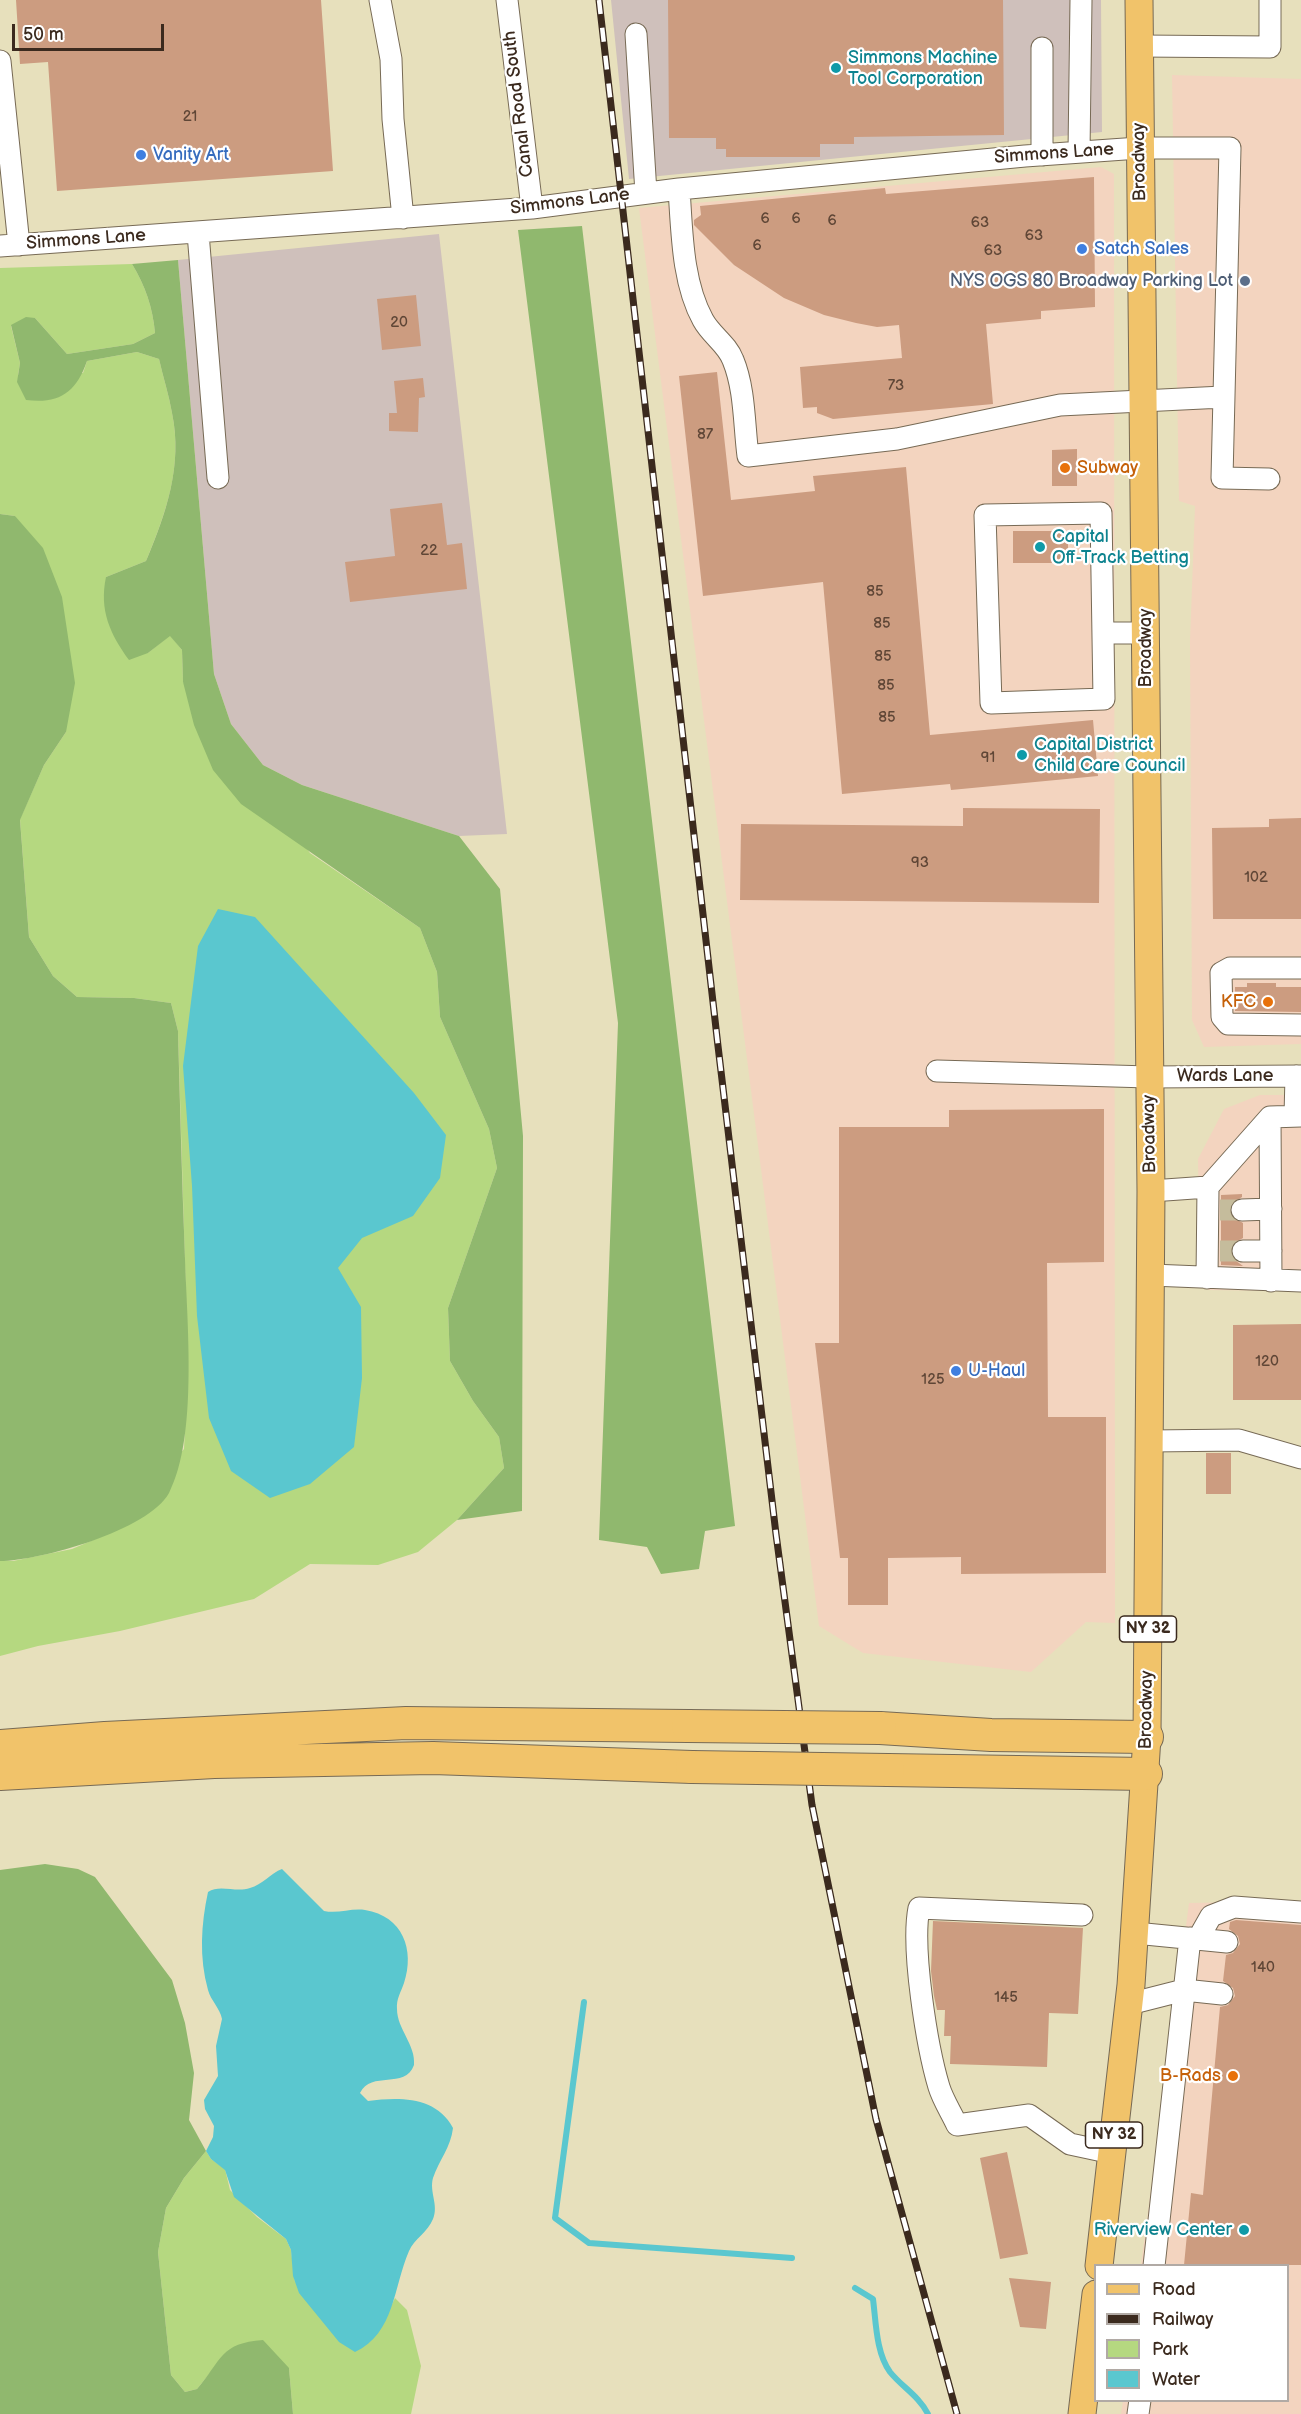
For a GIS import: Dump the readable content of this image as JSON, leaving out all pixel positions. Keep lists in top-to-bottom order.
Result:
{
  "streets": {
    "main road": ["Broadway", "NY 32"],
    "street": ["Canal Road South", "Simmons Lane", "Wards Lane"]
  },
  "crossings": [
    ["Canal Road South", "Simmons Lane"],
    ["Simmons Lane", "Broadway"],
    ["Broadway", "Wards Lane"]
  ],
  "places": [
    "Simmons Machine Tool Corporation",
    "Vanity Art",
    "Satch Sales",
    "NYS OGS 80 Broadway Parking Lot",
    "Subway",
    "Capital Off-Track Betting",
    "Capital District Child Care Council",
    "KFC",
    "U-Haul",
    "B-Rads",
    "Riverview Center"
  ],
  "house_numbers": [
    "21",
    "6",
    "6",
    "6",
    "63",
    "63",
    "6",
    "63",
    "20",
    "73",
    "87",
    "22",
    "85",
    "85",
    "85",
    "85",
    "85",
    "91",
    "93",
    "102",
    "120",
    "125",
    "140",
    "145"
  ],
  "legend": [
    "Road",
    "Railway",
    "Park",
    "Water"
  ],
  "scale_bar": "50 m"
}
